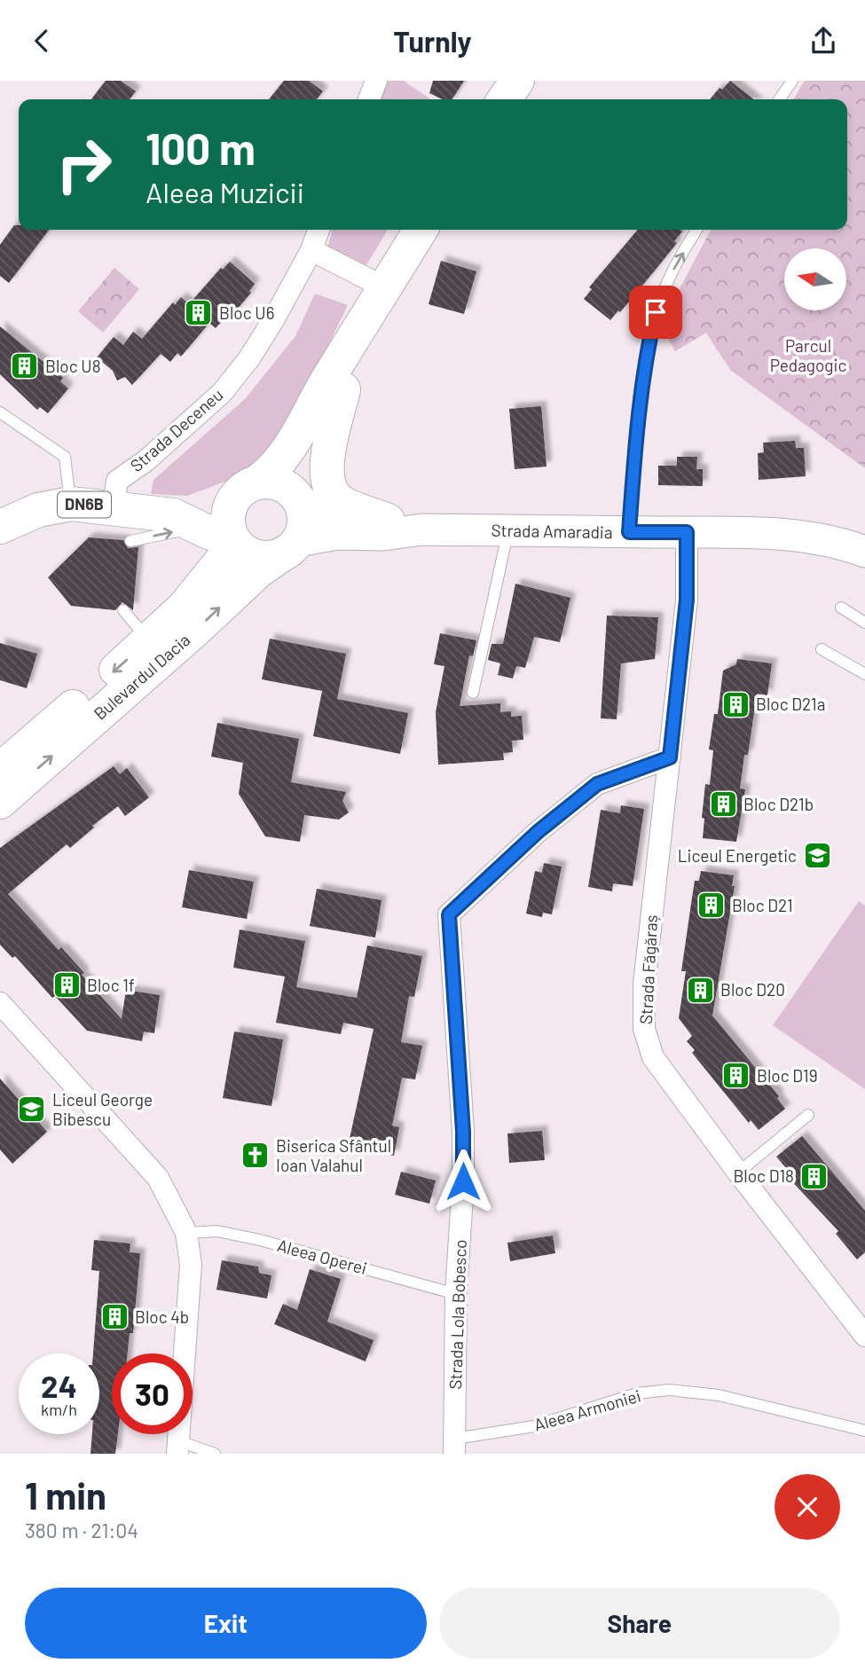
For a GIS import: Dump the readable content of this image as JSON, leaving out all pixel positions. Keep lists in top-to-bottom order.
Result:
{
  "streets": {
    "main road": ["DN6B", "Strada Amaradia", "Bulevardul Dacia"],
    "street": ["Strada Deceneu", "Strada Făgăraș", "Strada Lola Bobesco"],
    "lane": ["Aleea Operei", "Aleea Armoniei"]
  },
  "crossings": [
    ["Strada Deceneu", "DN6B"],
    ["DN6B", "Strada Amaradia"],
    ["DN6B", "Bulevardul Dacia"],
    ["Strada Amaradia", "Bulevardul Dacia"],
    ["Strada Amaradia", "Strada Făgăraș"],
    ["Strada Făgăraș", "Strada Lola Bobesco"],
    ["Aleea Operei", "Strada Lola Bobesco"],
    ["Strada Lola Bobesco", "Aleea Armoniei"]
  ],
  "parks": ["Parcul Pedagogic"],
  "places": {
    "building": [
      "Bloc U6",
      "Bloc U8",
      "Bloc D21a",
      "Bloc D21b",
      "Bloc D21",
      "Bloc 1f",
      "Bloc D20",
      "Bloc D19",
      "Bloc D18",
      "Bloc 4b"
    ],
    "school or university": ["Liceul Energetic", "Liceul George Bibescu"],
    "church": ["Biserica Sfântul Ioan Valahul"]
  },
  "north": "left",
  "page": {
    "header": "Turnly",
    "turn": ["100 m", "Aleea Muzicii"],
    "speed": "24 km/h",
    "limit": "30",
    "heading": ["1 min", "380 m · 21:04"],
    "buttons": ["Exit", "Share"]
  }
}
